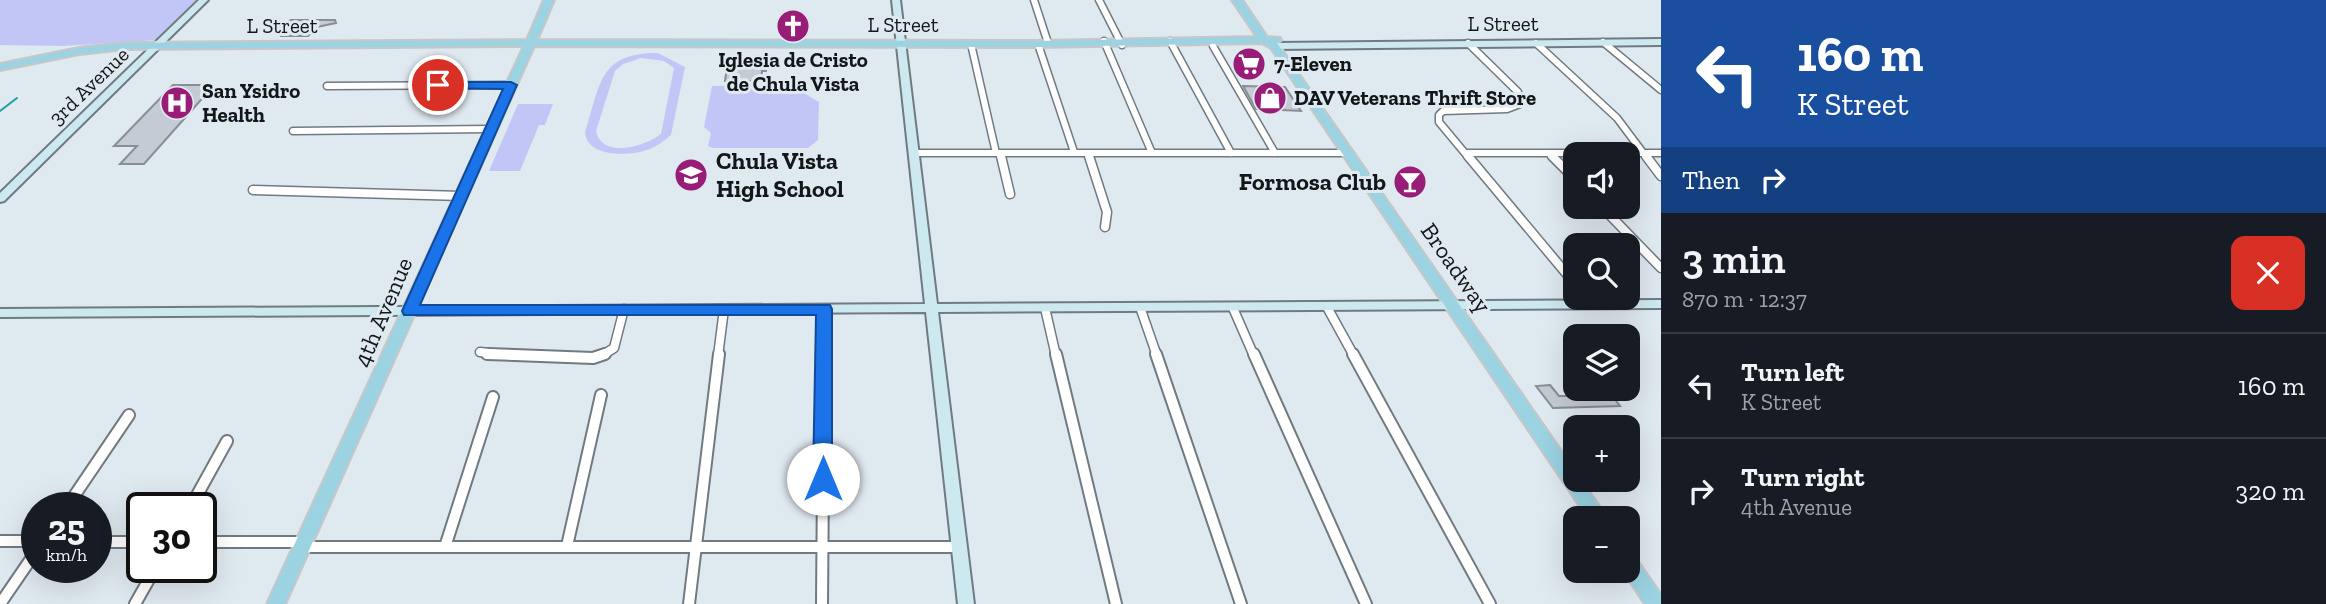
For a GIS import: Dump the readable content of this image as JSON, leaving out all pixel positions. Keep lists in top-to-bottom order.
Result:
{
  "streets": {
    "main road": ["L Street", "Broadway", "4th Avenue"],
    "street": ["3rd Avenue"]
  },
  "crossings": [
    ["L Street", "3rd Avenue"],
    ["L Street", "Broadway"],
    ["L Street", "4th Avenue"]
  ],
  "places": {
    "church": ["Iglesia de Cristo de Chula Vista"],
    "supermarket": ["7-Eleven"],
    "shop": ["DAV Veterans Thrift Store"],
    "hospital": ["San Ysidro Health"],
    "school or university": ["Chula Vista High School"],
    "bar": ["Formosa Club"]
  },
  "page": {
    "turn": ["160 m", "K Street"],
    "map_buttons": ["+", "−"],
    "then": "Then",
    "heading": ["3 min", "870 m · 12:37"],
    "list": [
      {
        "name": "Turn left",
        "note": "K Street",
        "value": "160 m"
      },
      {
        "name": "Turn right",
        "note": "4th Avenue",
        "value": "320 m"
      }
    ],
    "speed": "25 km/h",
    "limit": "30"
  }
}
